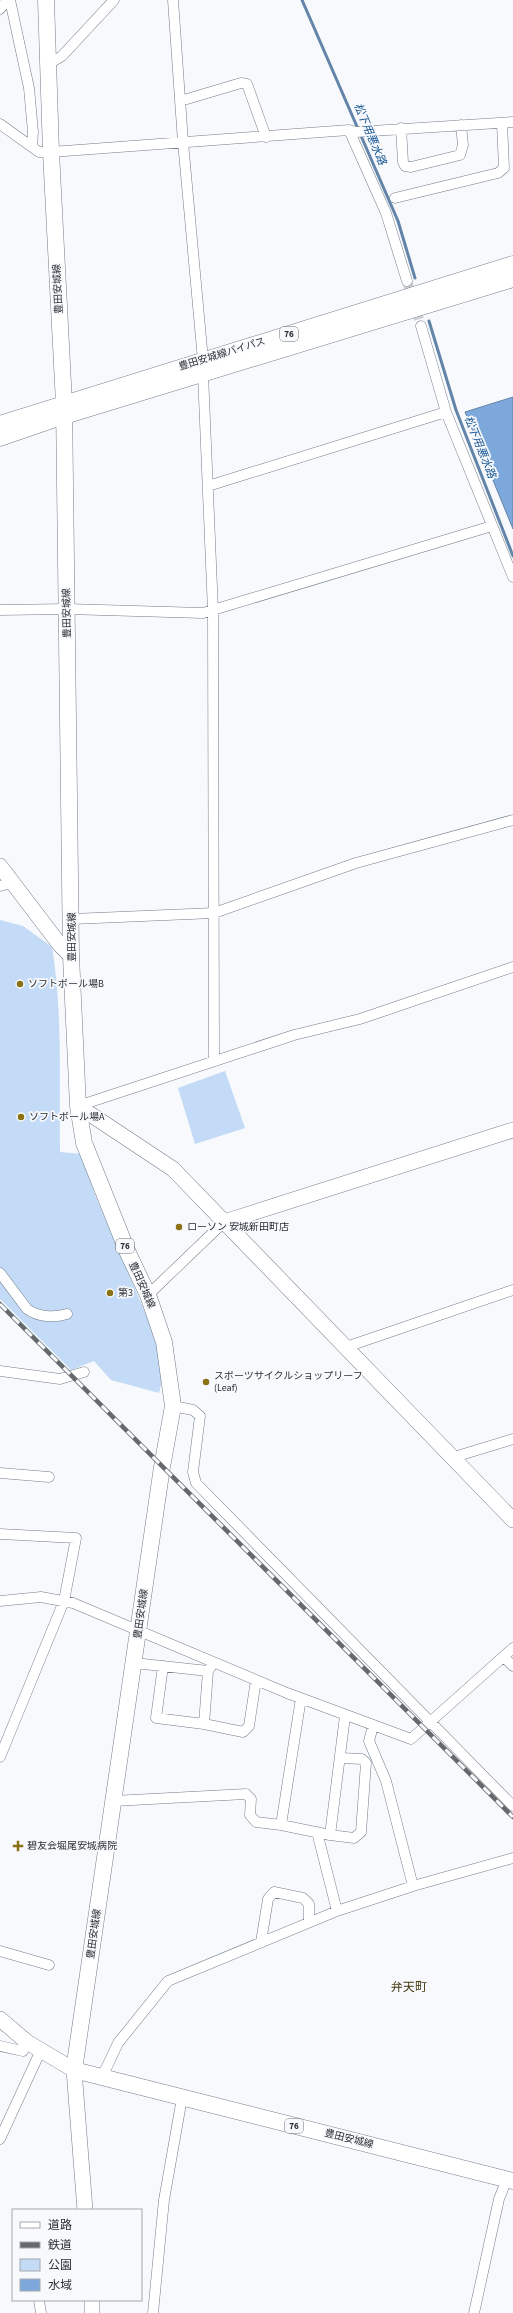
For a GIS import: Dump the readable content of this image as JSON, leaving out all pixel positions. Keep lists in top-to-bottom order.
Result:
{
  "streets": {
    "main road": ["豊田安城線", "76", "豊田安城線バイパス"]
  },
  "crossings": [
    ["豊田安城線", "豊田安城線バイパス"]
  ],
  "districts": ["弁天町"],
  "water": ["松下用悪水路"],
  "places": {
    "other": [
      "ソフトボール場B",
      "ソフトボール場A",
      "ローソン 安城新田町店",
      "第3",
      "スポーツサイクルショップリーフ (Leaf)"
    ],
    "health": ["碧友会堀尾安城病院"]
  },
  "legend": [
    "道路",
    "鉄道",
    "公園",
    "水域"
  ]
}
